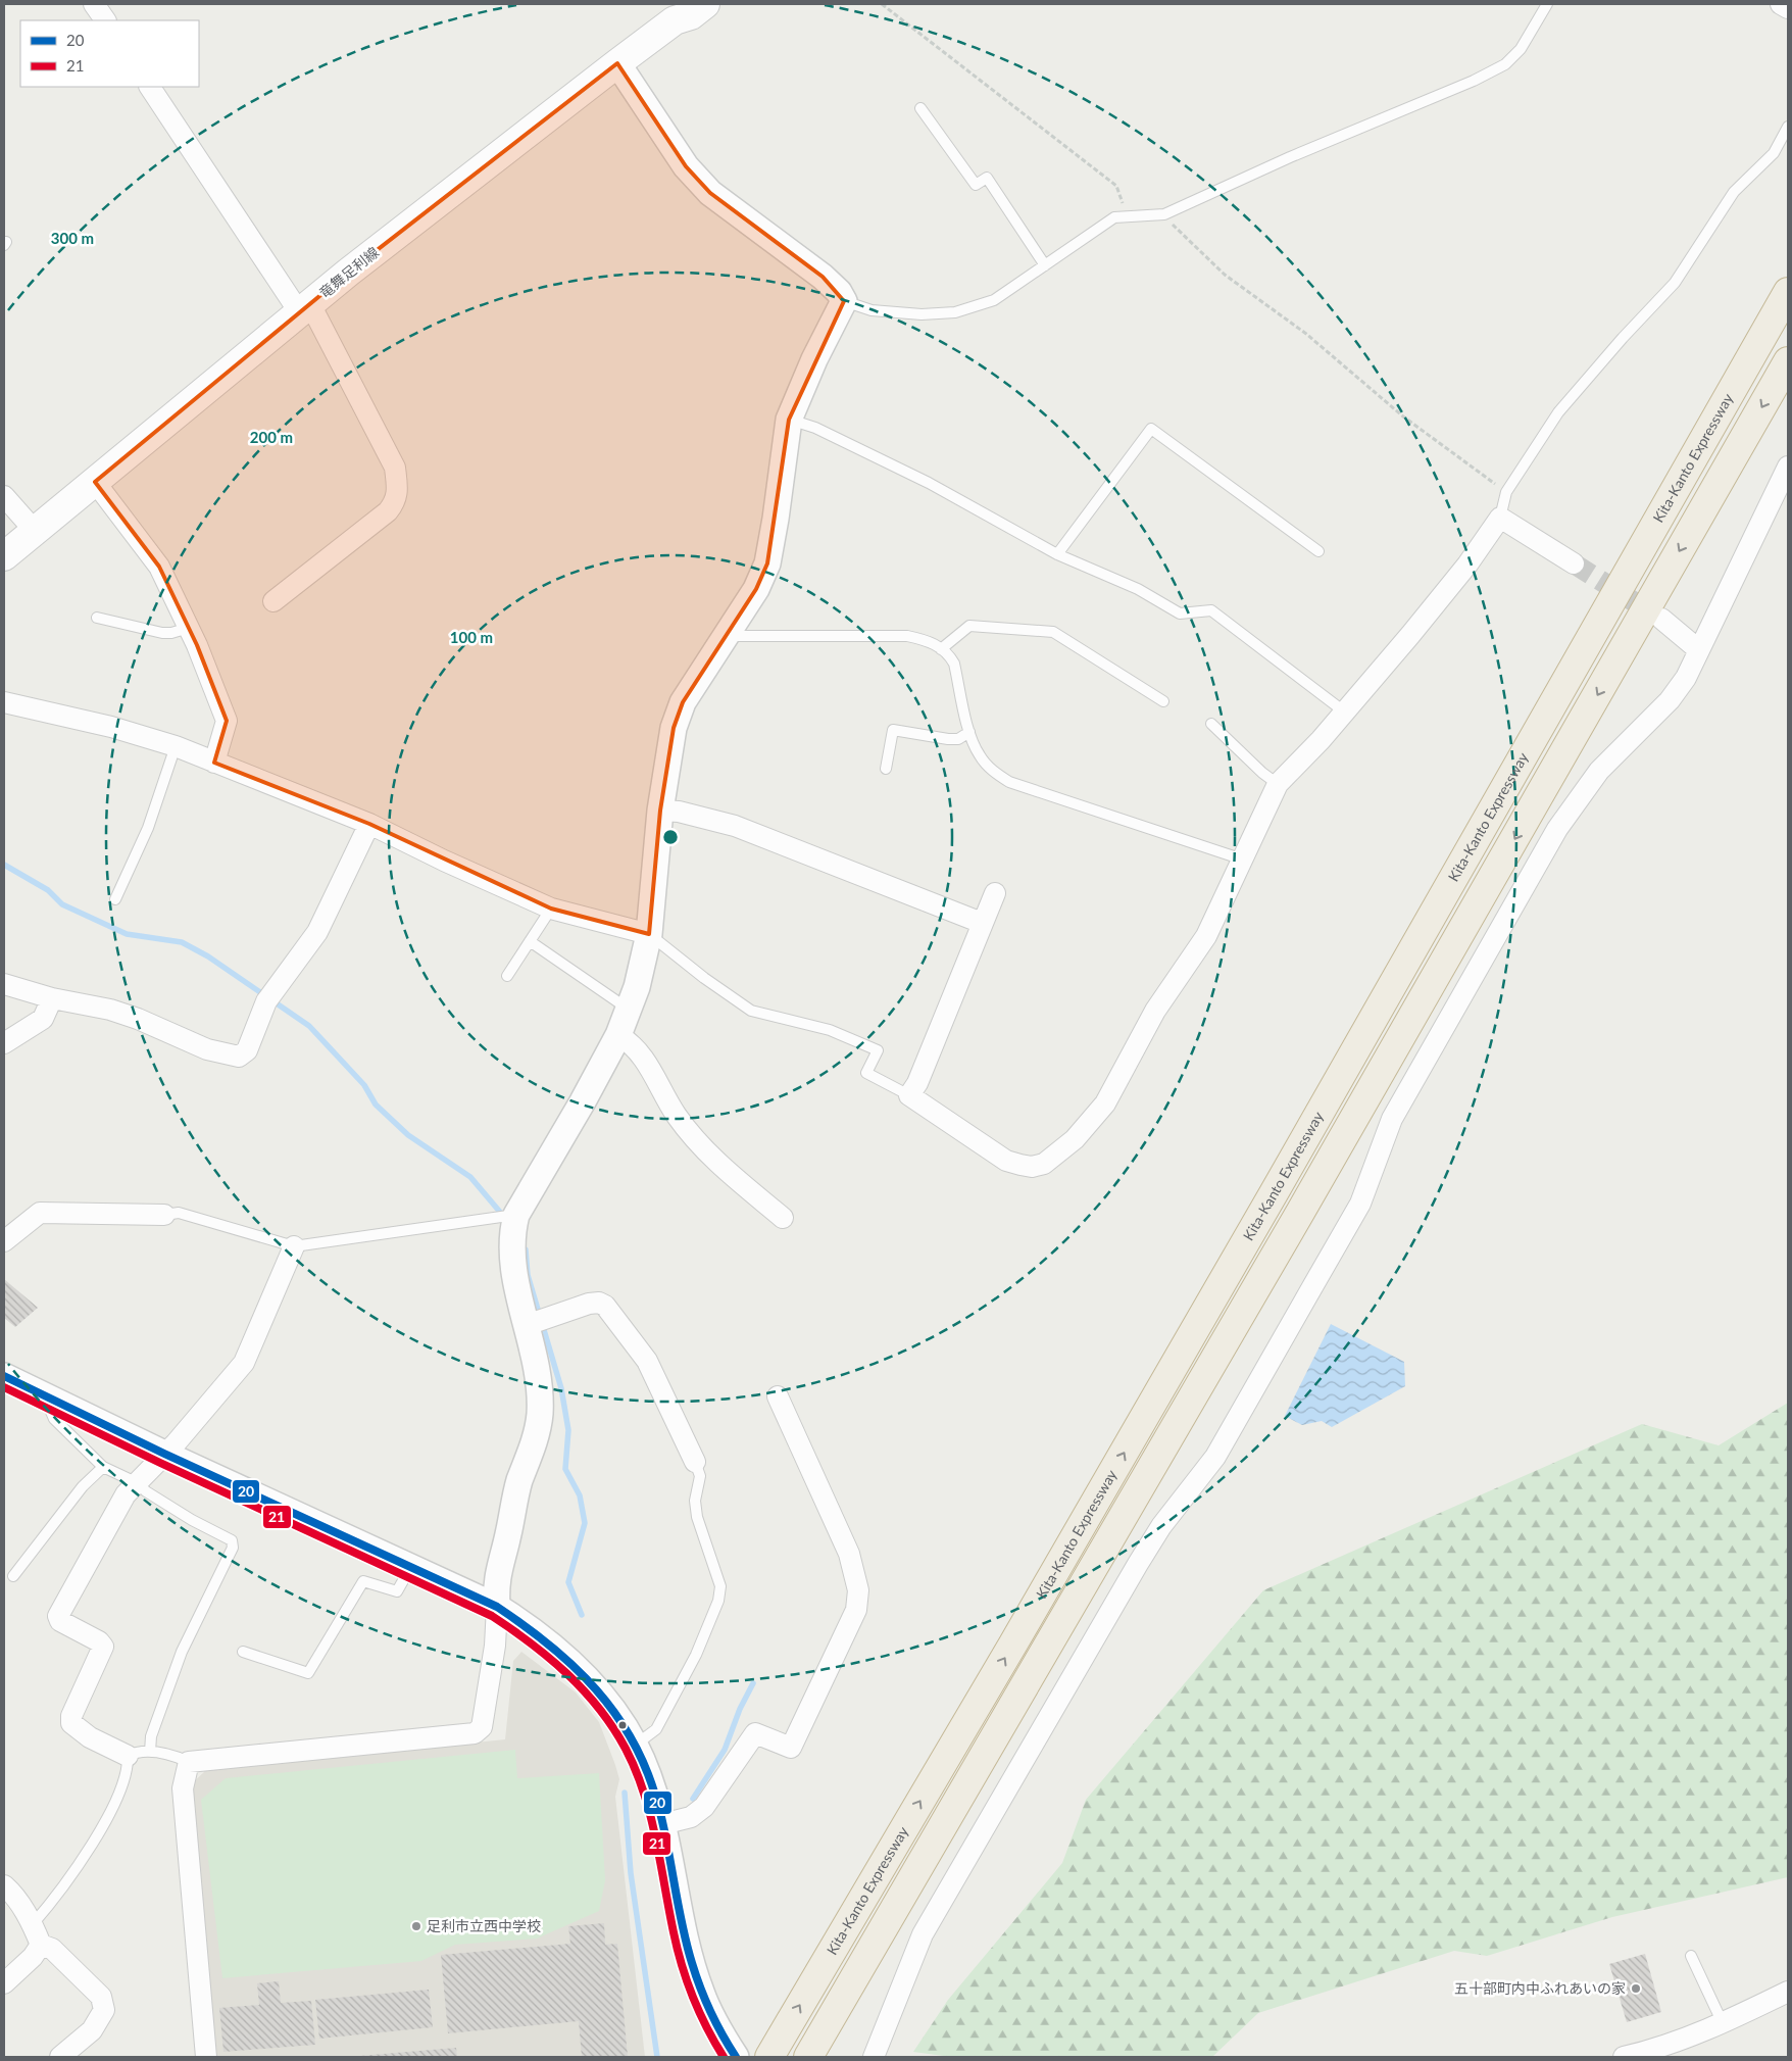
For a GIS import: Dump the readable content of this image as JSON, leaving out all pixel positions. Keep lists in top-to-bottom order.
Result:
{
  "streets": {
    "highway": ["Kita-Kanto Expressway"],
    "main road": ["竜舞足利線"]
  },
  "places": ["足利市立西中学校", "五十部町内中ふれあいの家"],
  "lines": ["transit line 20", "transit line 21"],
  "legend": ["20", "21"],
  "rings": ["300 m", "200 m", "100 m"]
}
